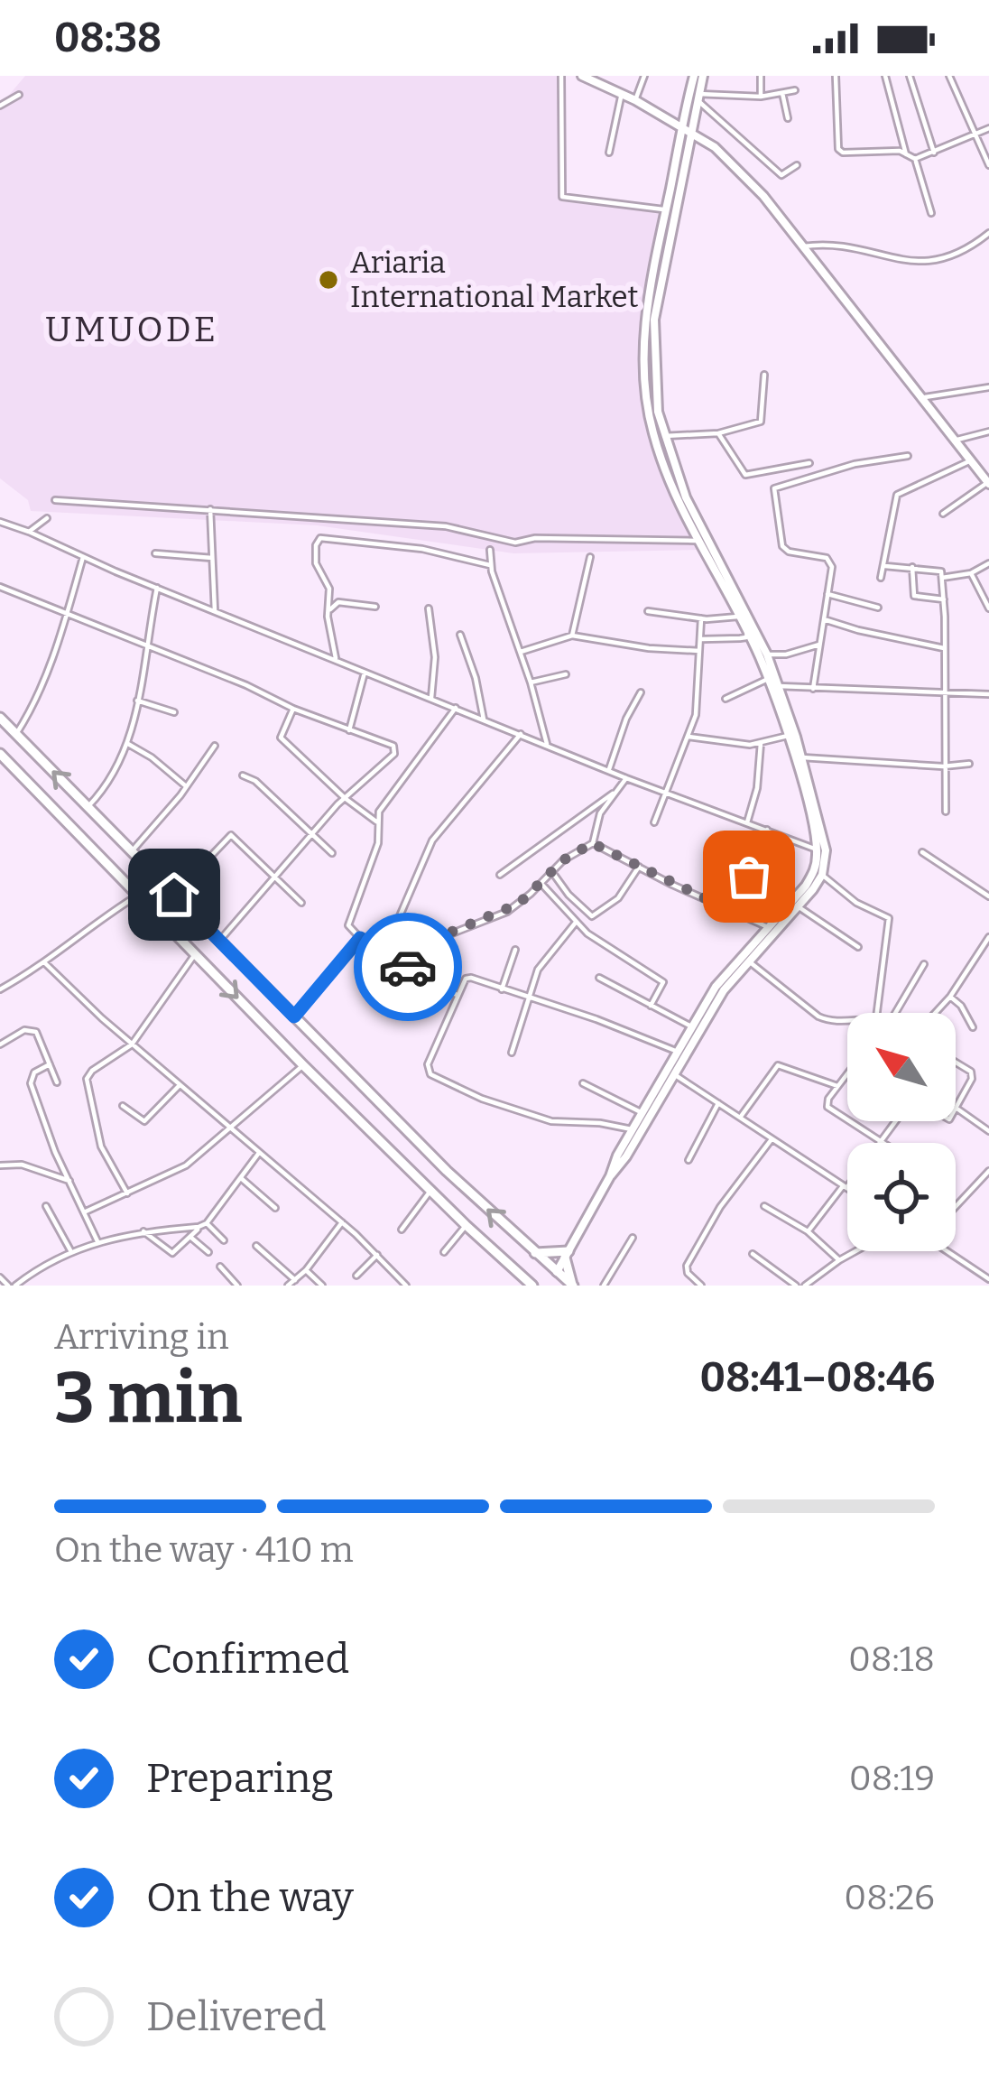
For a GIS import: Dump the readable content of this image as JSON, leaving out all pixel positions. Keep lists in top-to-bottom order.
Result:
{
  "districts": ["UMUODE"],
  "places": ["Ariaria International Market"],
  "north": "top left",
  "page": {
    "status": "08:38",
    "heading": ["3 min", "Arriving in", "08:41–08:46"],
    "bar": "On the way · 410 m",
    "list": [
      ["Confirmed", "08:18"],
      ["Preparing", "08:19"],
      ["On the way", "08:26"],
      "Delivered"
    ]
  }
}
